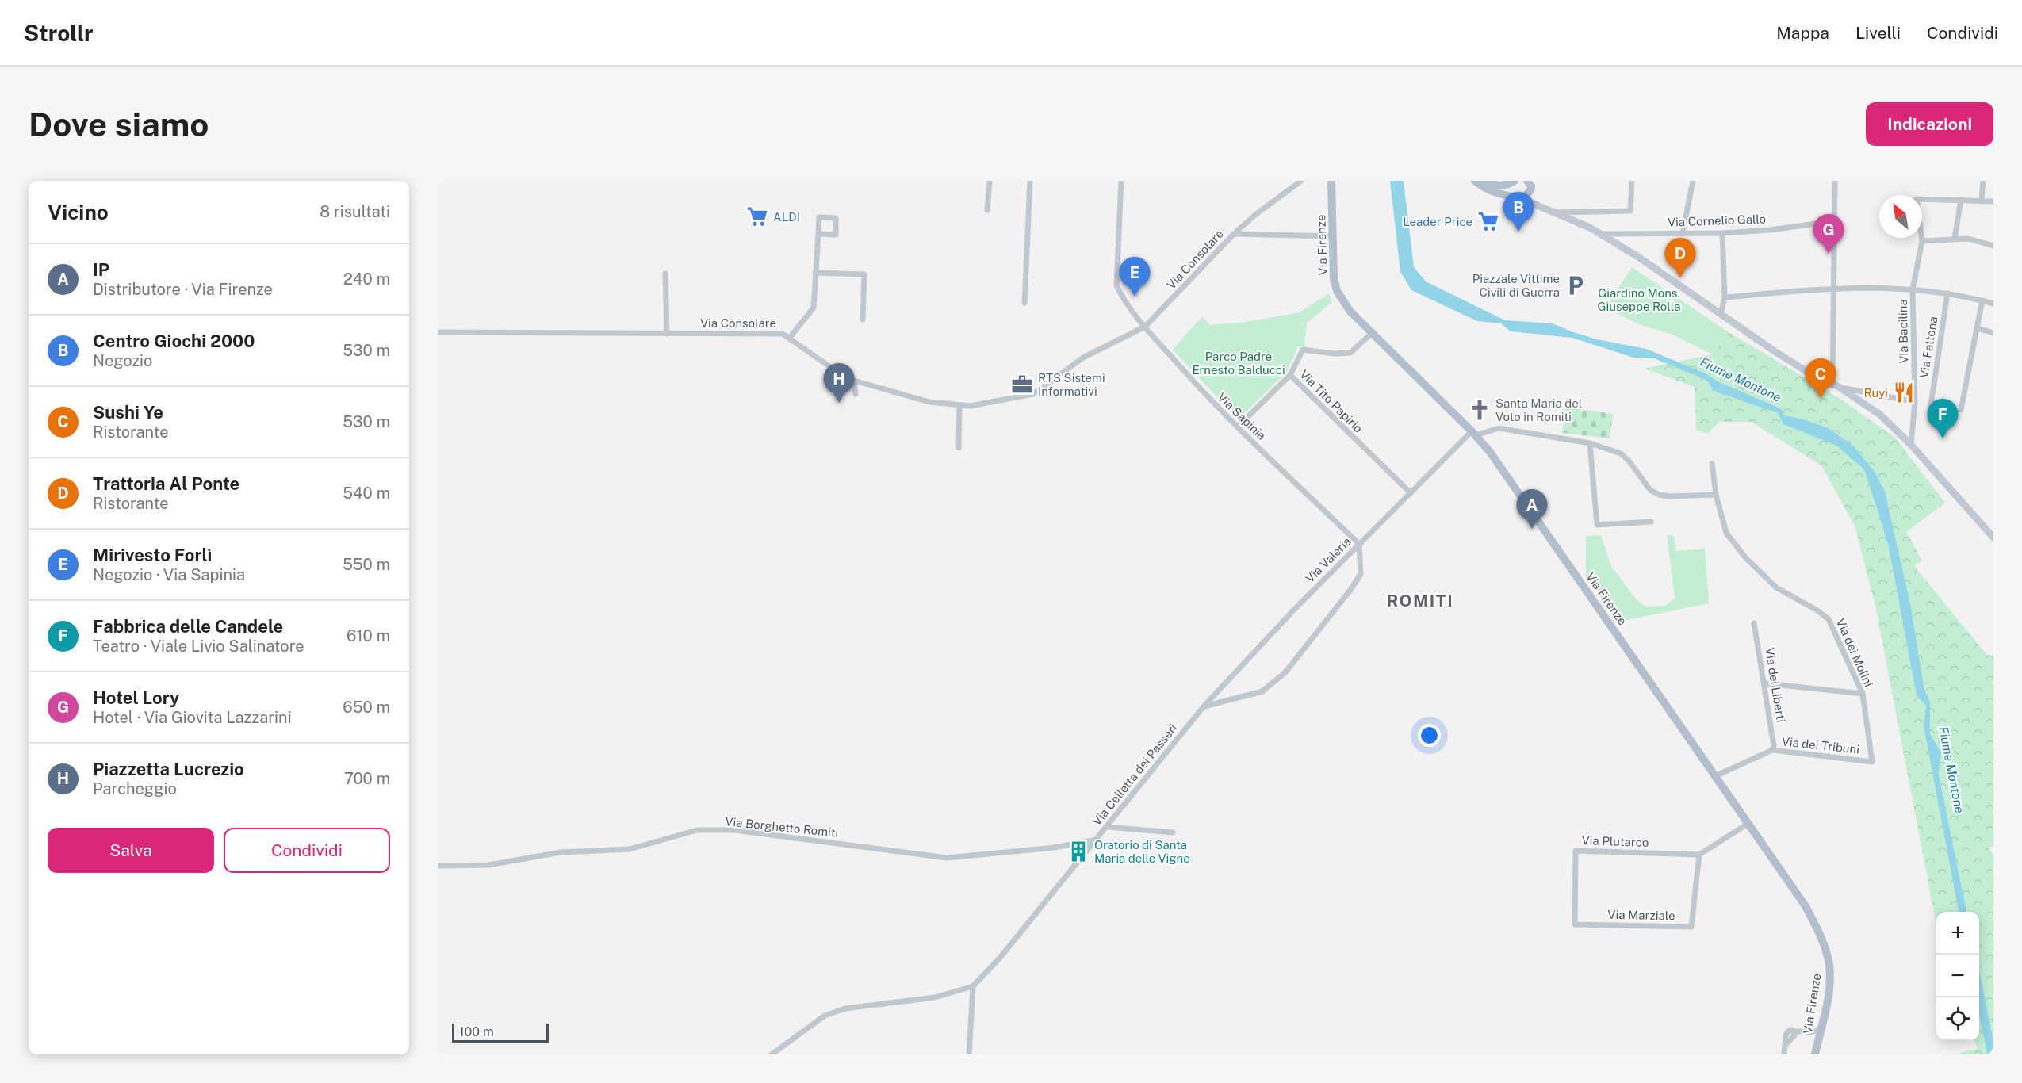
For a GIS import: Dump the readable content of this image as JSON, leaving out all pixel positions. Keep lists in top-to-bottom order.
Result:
{
  "streets": {
    "main road": ["Via Firenze"],
    "street": [
      "Via Cornelio Gallo",
      "Via Consolare",
      "Via Bacilina",
      "Via Fattona",
      "Via Tito Papirio",
      "Via Sapinia",
      "Via Valeria",
      "Via dei Molini",
      "Via dei Liberti",
      "Via dei Tribuni",
      "Via Celletta dei Passeri",
      "Via Borghetto Romiti",
      "Via Plutarco",
      "Via Marziale"
    ]
  },
  "crossings": [
    ["Via Firenze", "Via Valeria"],
    ["Via Firenze", "Via dei Tribuni"],
    ["Via Consolare", "Via Sapinia"],
    ["Via Tito Papirio", "Via Sapinia"],
    ["Via Tito Papirio", "Via Valeria"],
    ["Via Sapinia", "Via Valeria"],
    ["Via Valeria", "Via Celletta dei Passeri"],
    ["Via dei Molini", "Via dei Tribuni"],
    ["Via dei Liberti", "Via dei Tribuni"],
    ["Via Celletta dei Passeri", "Via Borghetto Romiti"],
    ["Via Plutarco", "Via Marziale"]
  ],
  "districts": ["ROMITI"],
  "water": ["Fiume Montone"],
  "parks": ["Giardino Mons. Giuseppe Rolla", "Parco Padre Ernesto Balducci"],
  "places": {
    "supermarket": ["ALDI", "Leader Price"],
    "parking": ["Piazzale Vittime Civili di Guerra"],
    "office": ["RTS Sistemi Informativi"],
    "restaurant": ["Ruyi"],
    "church": ["Santa Maria del Voto in Romiti"],
    "building": ["Oratorio di Santa Maria delle Vigne"]
  },
  "scale_bar": "100 m",
  "north": "top left",
  "page": {
    "header": "Strollr",
    "nav": ["Mappa", "Livelli", "Condividi"],
    "buttons": [
      "Indicazioni",
      ["Salva", "Condividi"]
    ],
    "title": "Dove siamo",
    "heading": ["Vicino", "8 risultati"],
    "pins": [
      "B",
      "G",
      "D",
      "E",
      "C",
      "H",
      "F",
      "A"
    ],
    "list": [
      {
        "mark": "A",
        "name": "IP",
        "note": "Distributore · Via Firenze",
        "value": "240 m"
      },
      {
        "mark": "B",
        "name": "Centro Giochi 2000",
        "note": "Negozio",
        "value": "530 m"
      },
      {
        "mark": "C",
        "name": "Sushi Ye",
        "note": "Ristorante",
        "value": "530 m"
      },
      {
        "mark": "D",
        "name": "Trattoria Al Ponte",
        "note": "Ristorante",
        "value": "540 m"
      },
      {
        "mark": "E",
        "name": "Mirivesto Forlì",
        "note": "Negozio · Via Sapinia",
        "value": "550 m"
      },
      {
        "mark": "F",
        "name": "Fabbrica delle Candele",
        "note": "Teatro · Viale Livio Salinatore",
        "value": "610 m"
      },
      {
        "mark": "G",
        "name": "Hotel Lory",
        "note": "Hotel · Via Giovita Lazzarini",
        "value": "650 m"
      },
      {
        "mark": "H",
        "name": "Piazzetta Lucrezio",
        "note": "Parcheggio",
        "value": "700 m"
      }
    ],
    "map_buttons": ["+", "−"],
    "scale": "100 m"
  }
}
